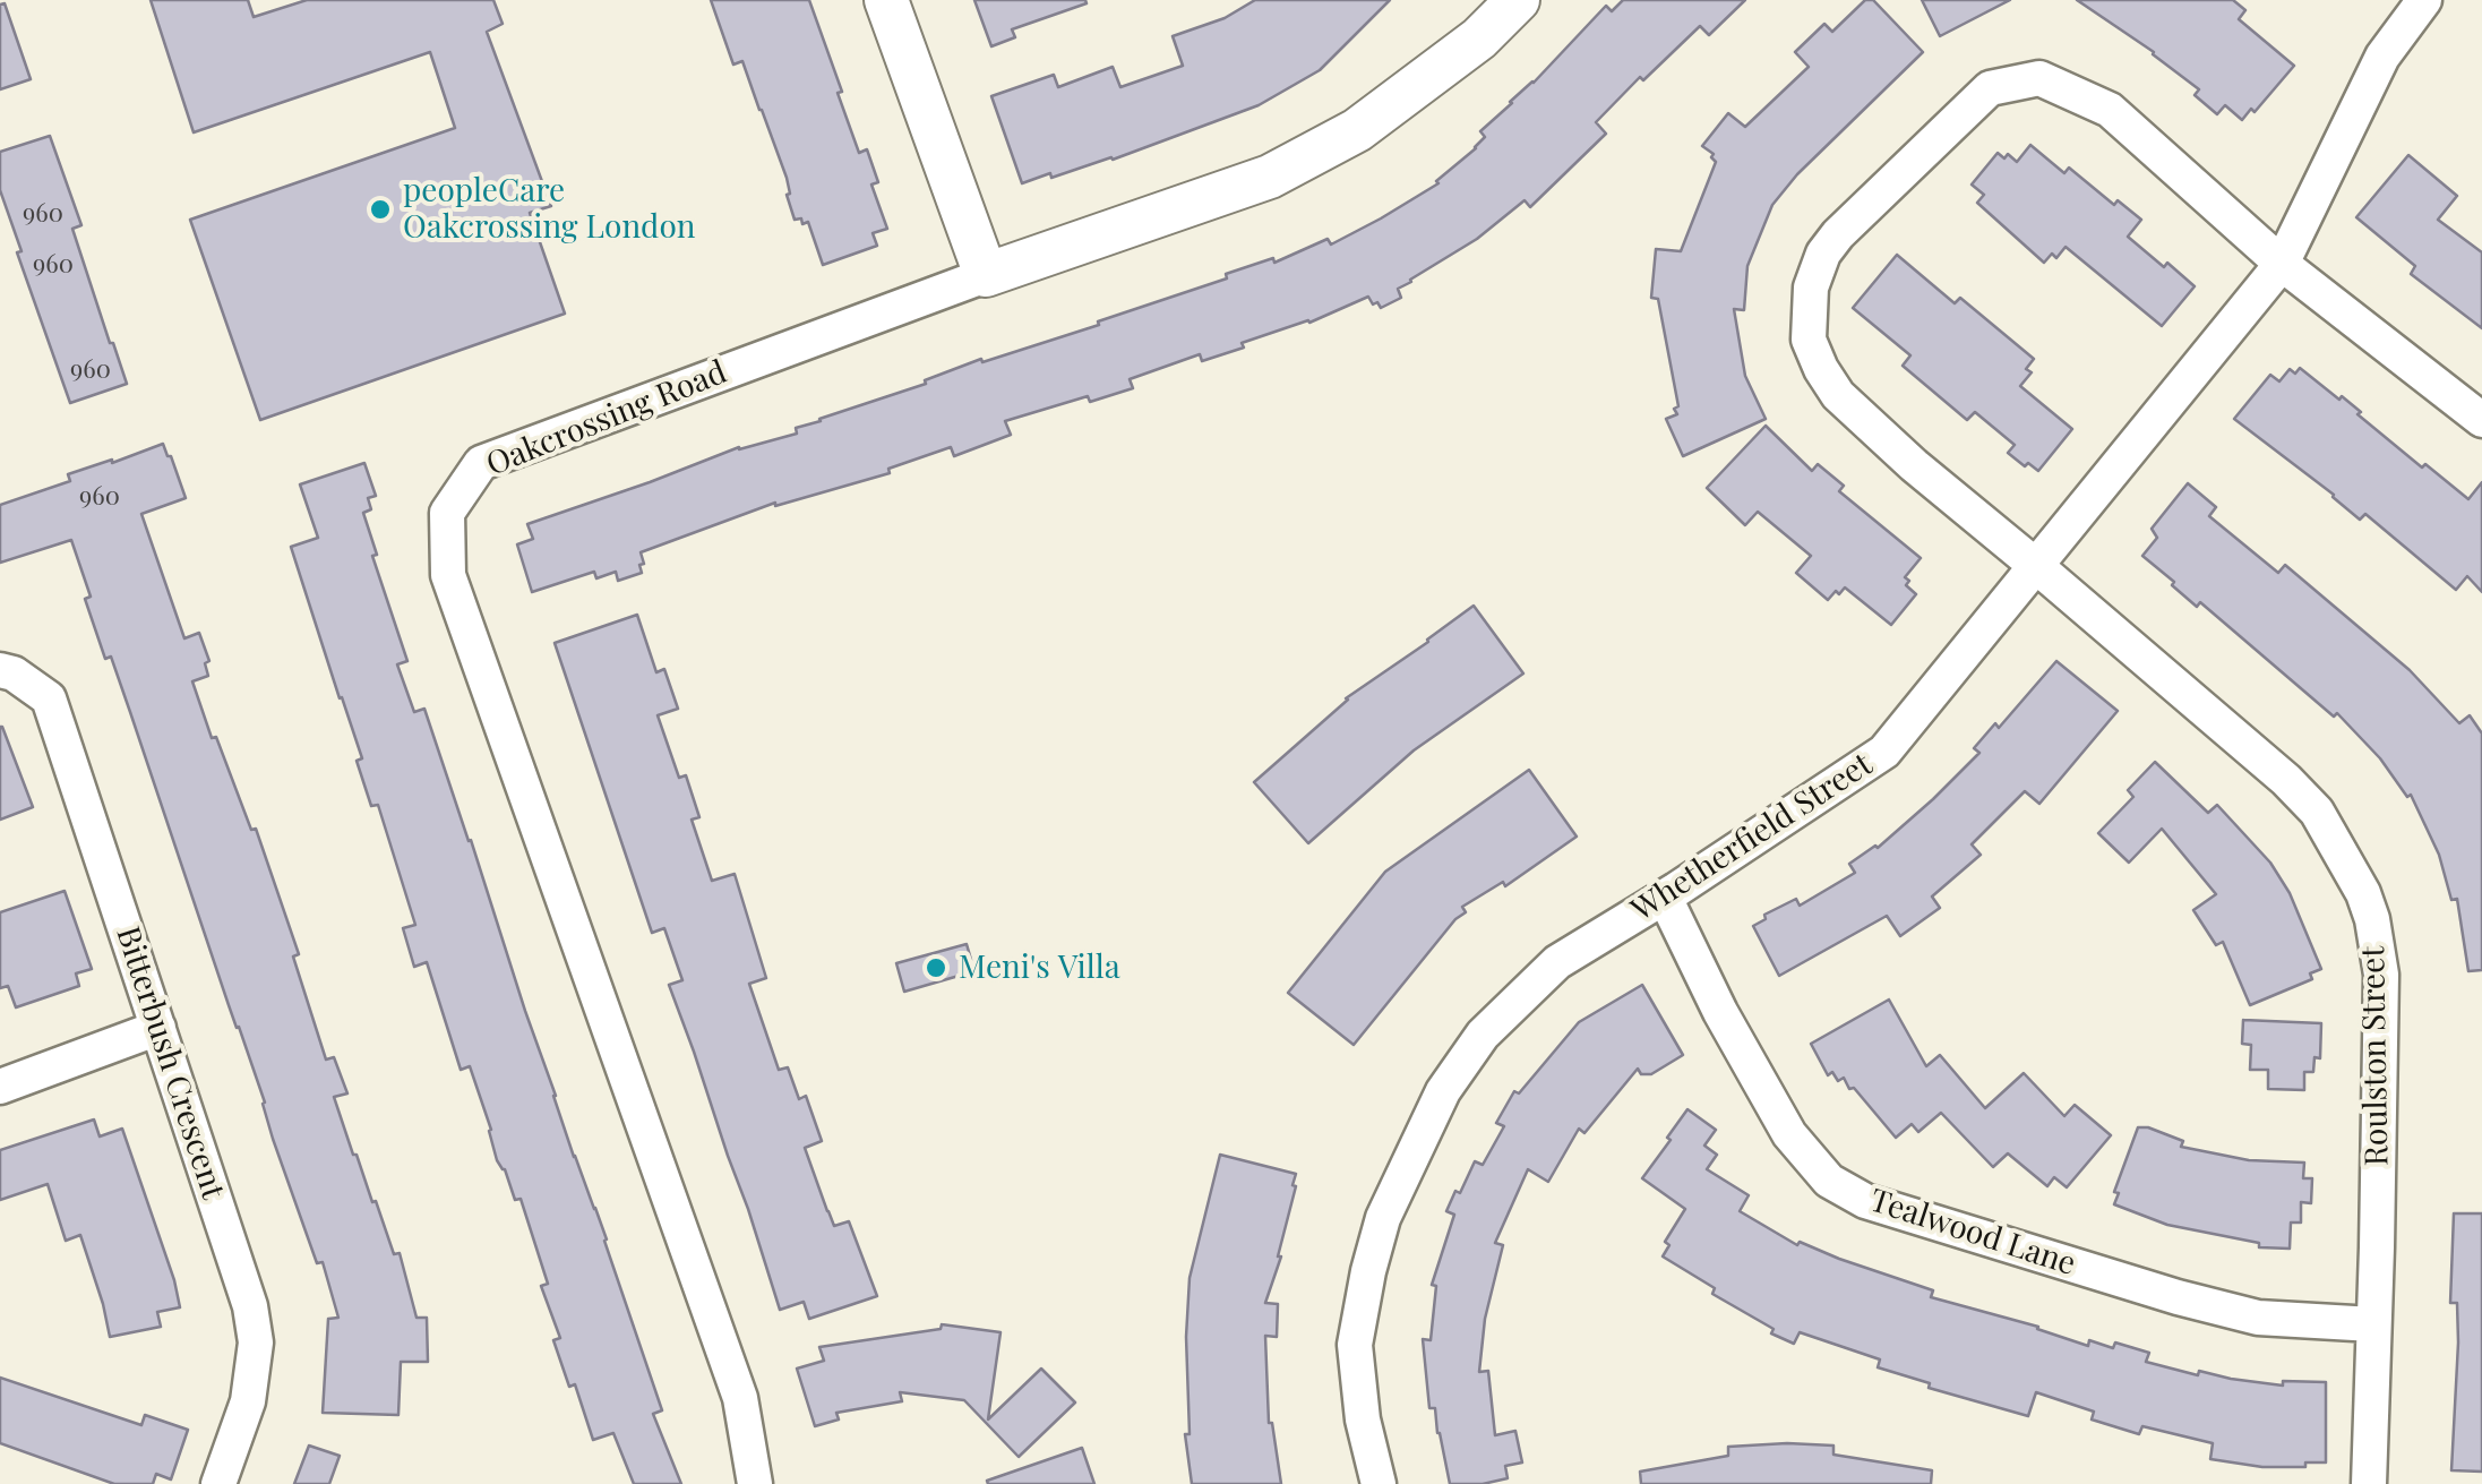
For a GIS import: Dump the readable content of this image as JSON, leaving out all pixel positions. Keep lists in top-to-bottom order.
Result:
{
  "streets": {
    "street": [
      "Oakcrossing Road",
      "Whetherfield Street",
      "Roulston Street",
      "Bitterbush Crescent",
      "Tealwood Lane"
    ]
  },
  "crossings": [
    ["Whetherfield Street", "Roulston Street"],
    ["Whetherfield Street", "Tealwood Lane"],
    ["Roulston Street", "Tealwood Lane"]
  ],
  "places": ["peopleCare Oakcrossing London", "Meni's Villa"],
  "house_numbers": [
    "960",
    "960",
    "960",
    "960"
  ]
}
